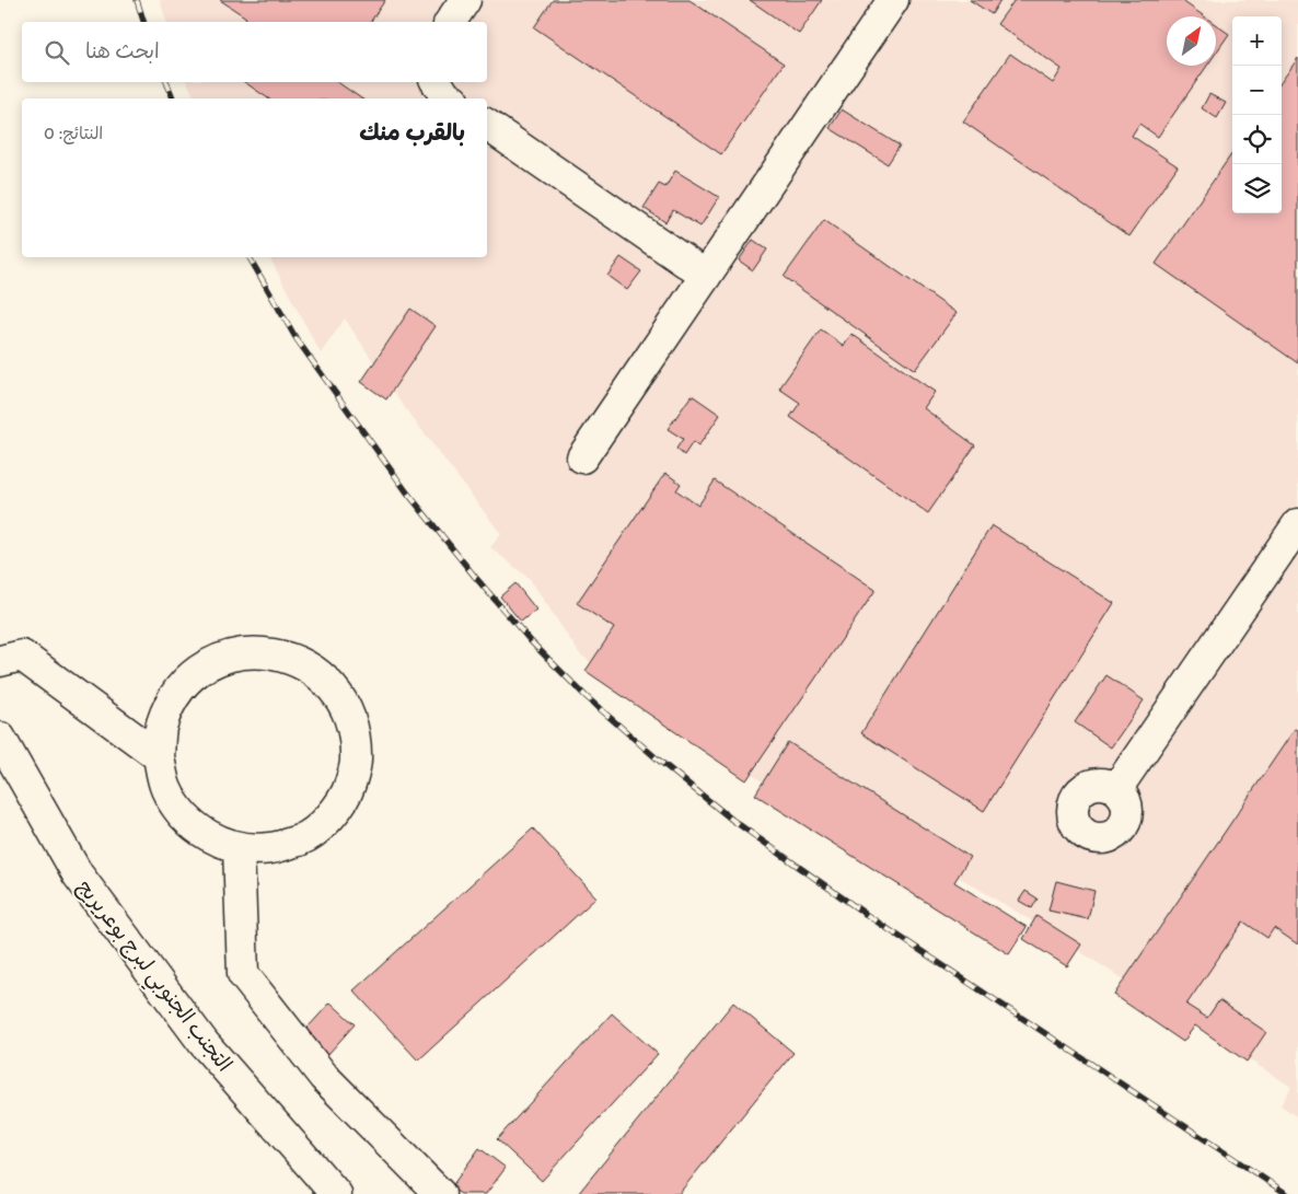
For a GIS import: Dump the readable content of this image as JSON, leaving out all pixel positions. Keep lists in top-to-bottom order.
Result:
{
  "streets": {
    "main road": ["التجنب الجنوبي لبرج بوعريريج"]
  },
  "north": "top right",
  "page": {
    "map_buttons": ["+", "−"],
    "search": "ابحث هنا",
    "heading": ["بالقرب منك", "النتائج: 0"]
  }
}
